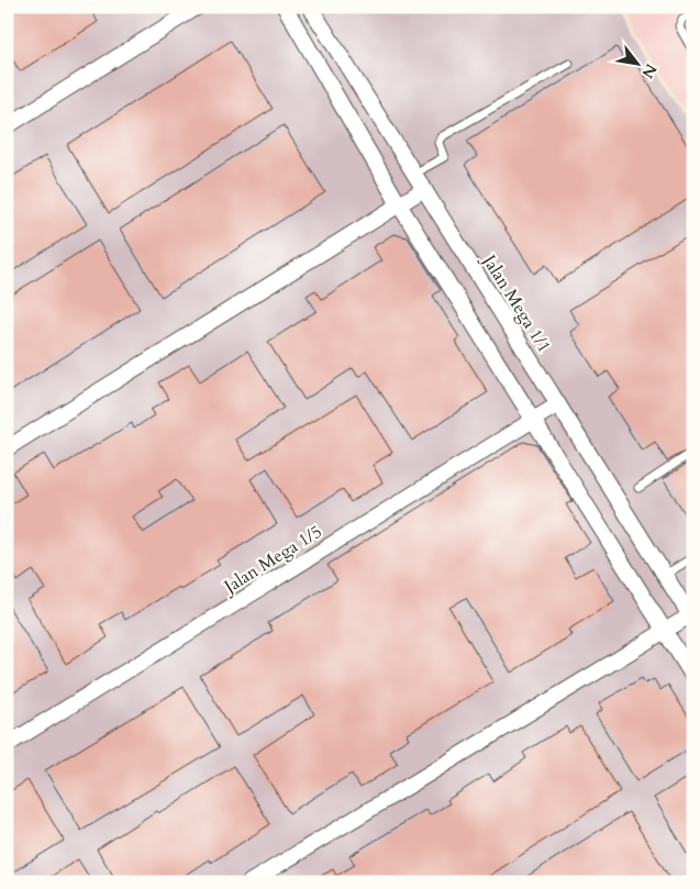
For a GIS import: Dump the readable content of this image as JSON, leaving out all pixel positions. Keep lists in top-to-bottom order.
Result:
{
  "streets": {
    "street": ["Jalan Mega 1/1", "Jalan Mega 1/5"]
  },
  "crossings": [
    ["Jalan Mega 1/1", "Jalan Mega 1/5"]
  ],
  "north": "bottom right"
}
